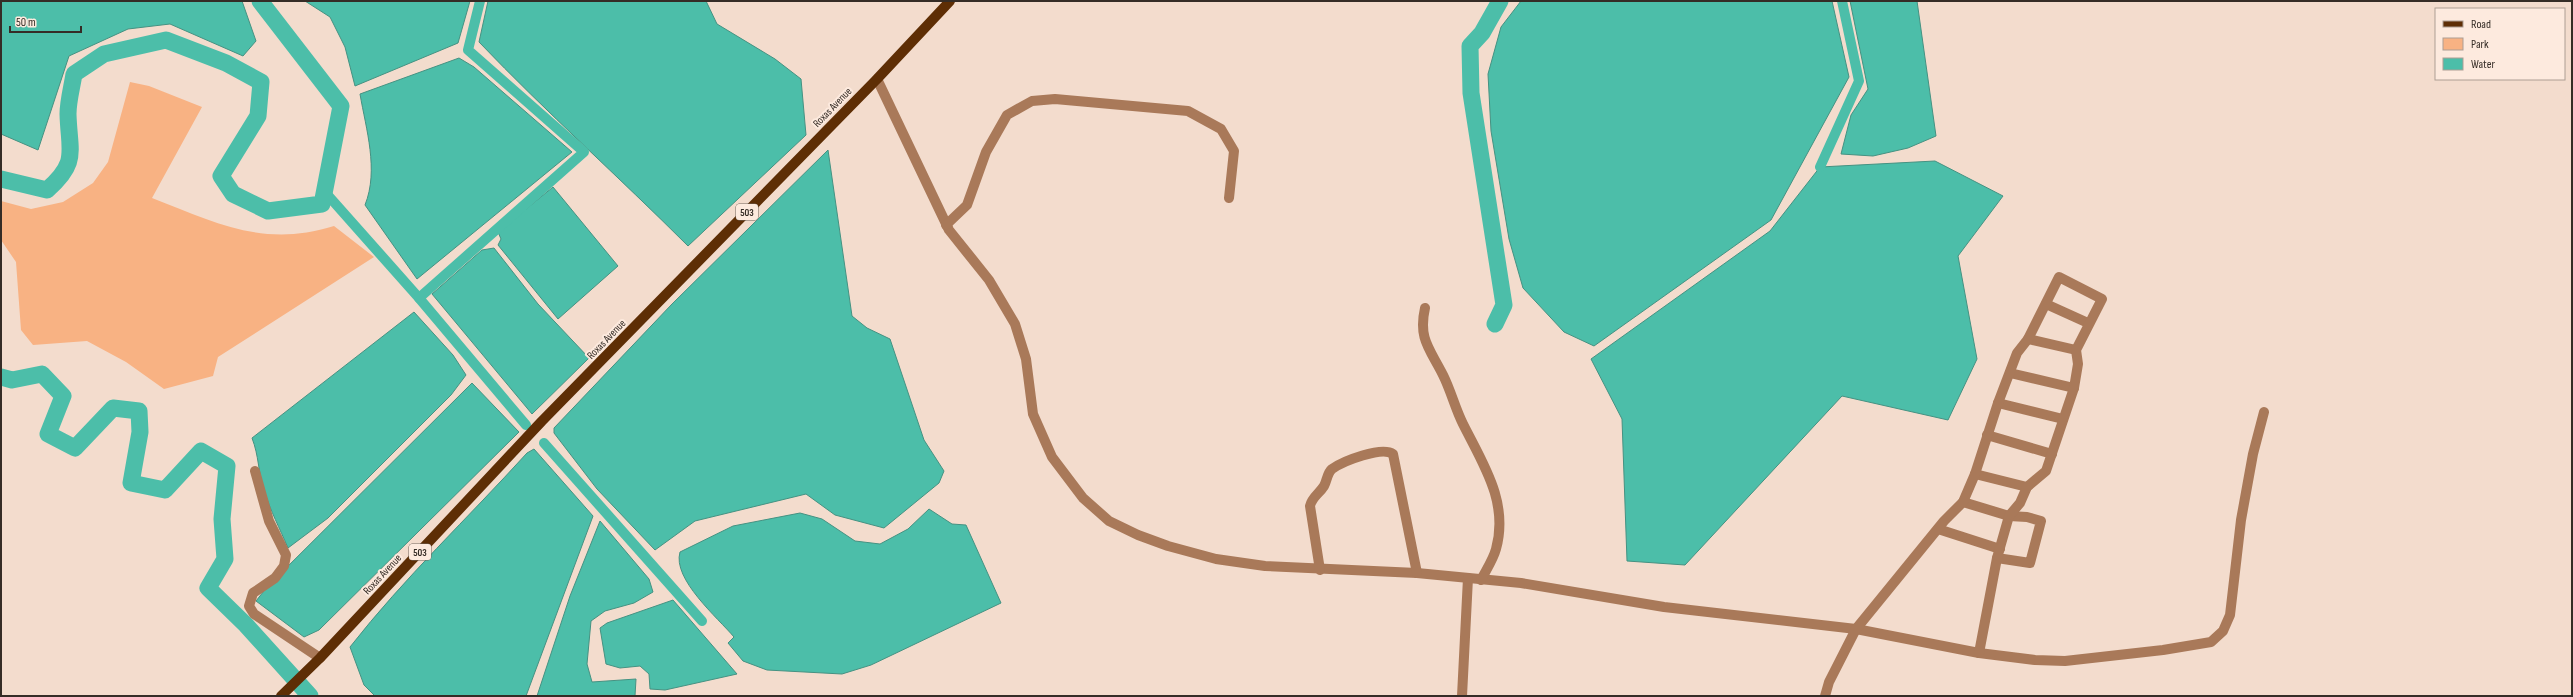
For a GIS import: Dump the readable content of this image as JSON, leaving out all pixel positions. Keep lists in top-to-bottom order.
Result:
{
  "streets": {
    "main road": ["Roxas Avenue", "503"]
  },
  "legend": ["Road", "Park", "Water"],
  "scale_bar": "50 m"
}
